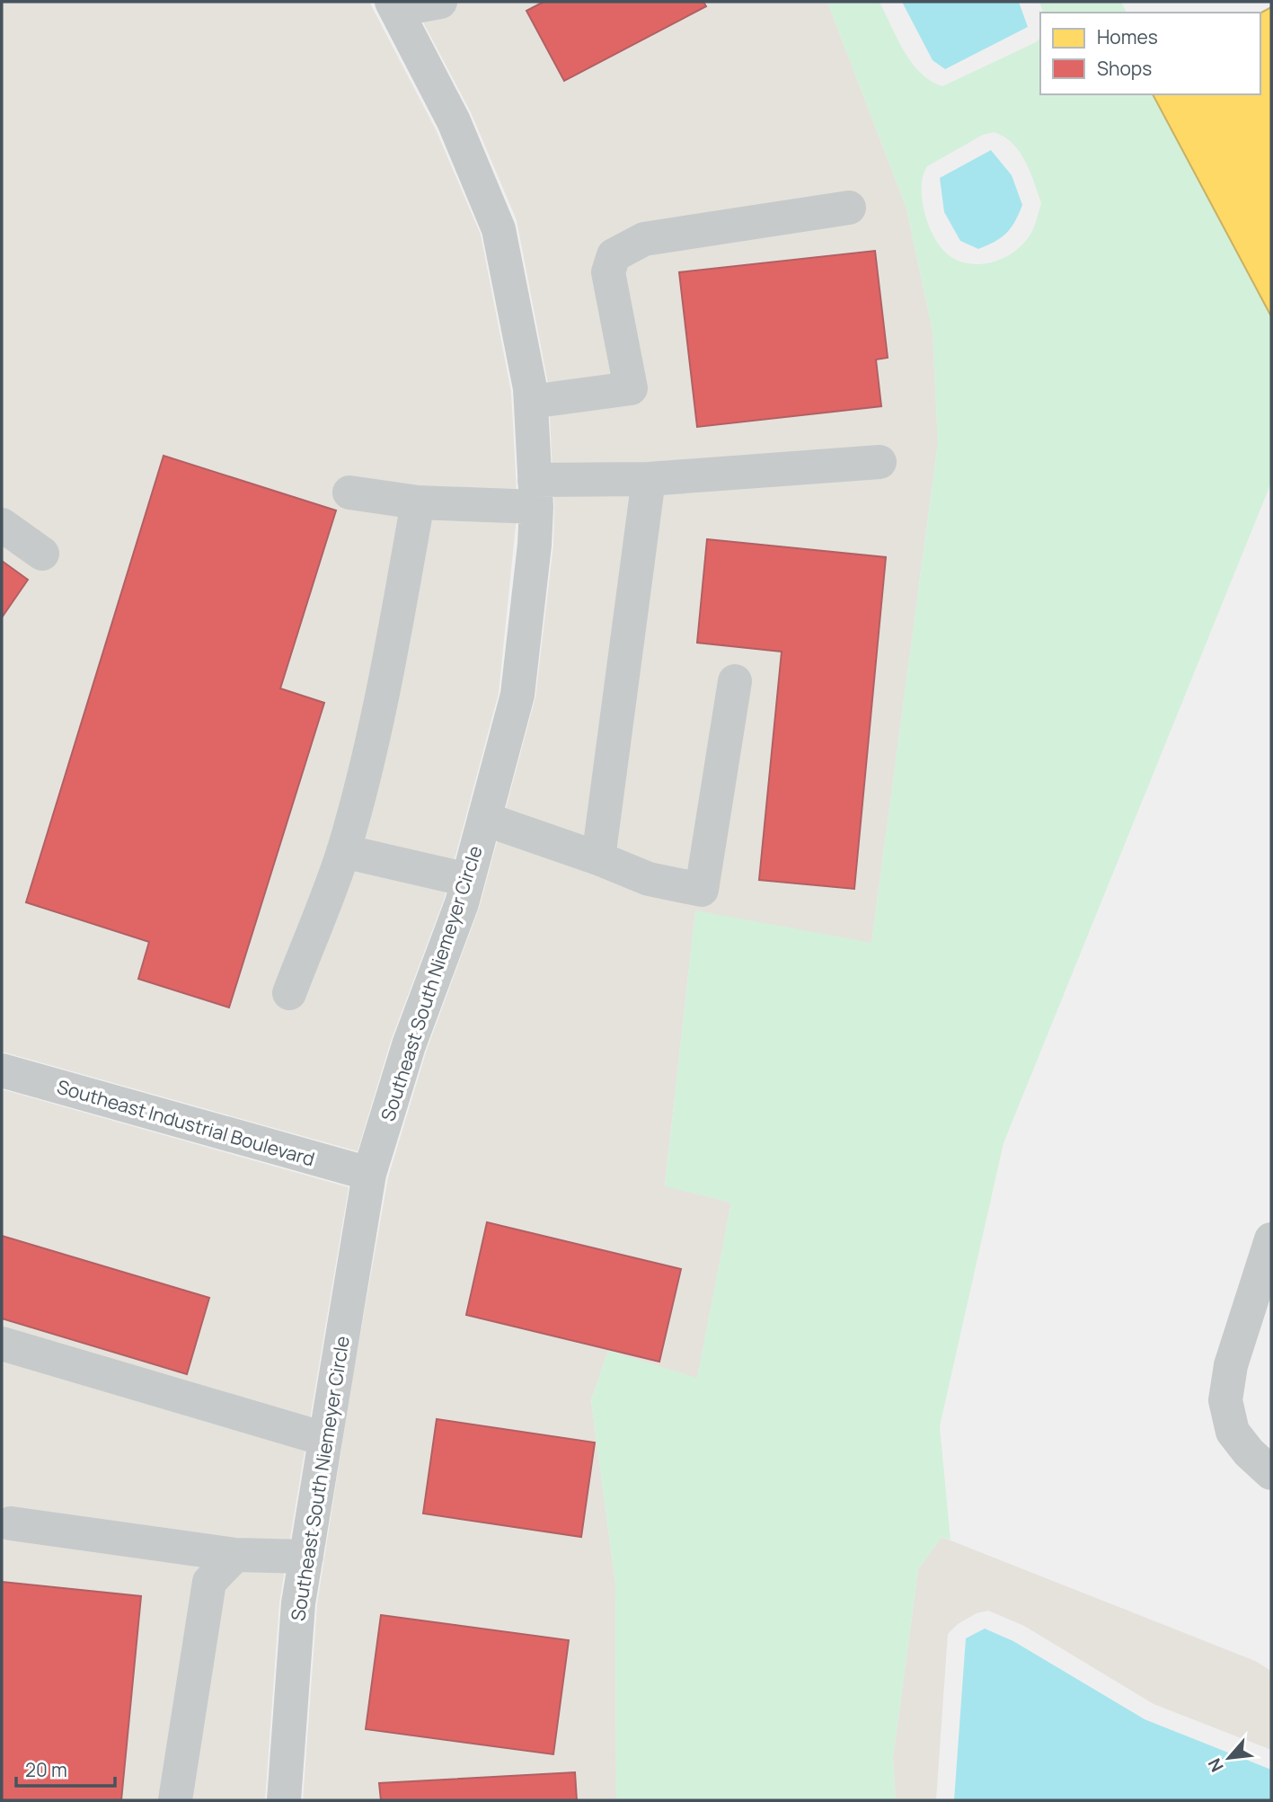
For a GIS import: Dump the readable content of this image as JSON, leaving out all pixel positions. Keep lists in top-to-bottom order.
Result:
{
  "streets": {
    "street": ["Southeast South Niemeyer Circle", "Southeast Industrial Boulevard"]
  },
  "crossings": [
    ["Southeast South Niemeyer Circle", "Southeast Industrial Boulevard"]
  ],
  "legend": ["Homes", "Shops"],
  "scale_bar": "20 m",
  "north": "bottom left"
}
